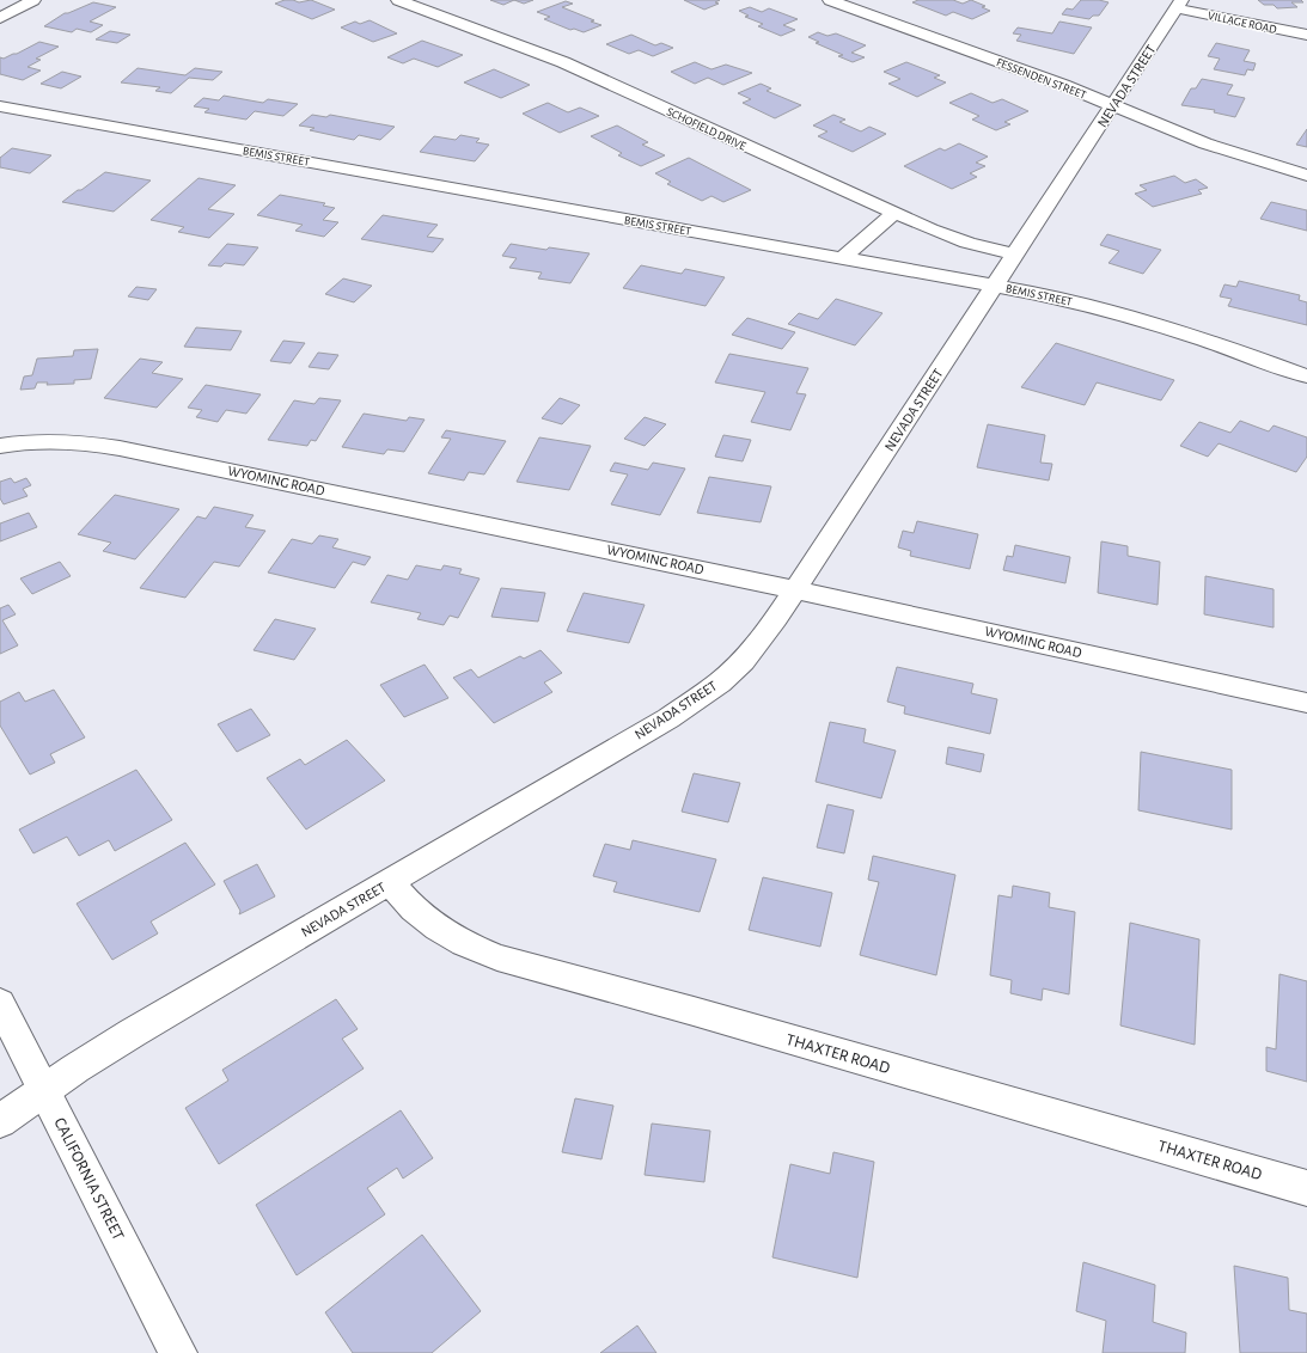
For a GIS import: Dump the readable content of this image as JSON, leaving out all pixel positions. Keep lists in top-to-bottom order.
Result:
{
  "streets": {
    "street": [
      "VILLAGE ROAD",
      "FESSENDEN STREET",
      "NEVADA STREET",
      "SCHOFIELD DRIVE",
      "BEMIS STREET",
      "WYOMING ROAD",
      "THAXTER ROAD",
      "CALIFORNIA STREET"
    ]
  },
  "crossings": [
    ["VILLAGE ROAD", "NEVADA STREET"],
    ["FESSENDEN STREET", "NEVADA STREET"],
    ["NEVADA STREET", "SCHOFIELD DRIVE"],
    ["NEVADA STREET", "BEMIS STREET"],
    ["NEVADA STREET", "WYOMING ROAD"],
    ["NEVADA STREET", "THAXTER ROAD"],
    ["NEVADA STREET", "CALIFORNIA STREET"]
  ]
}
